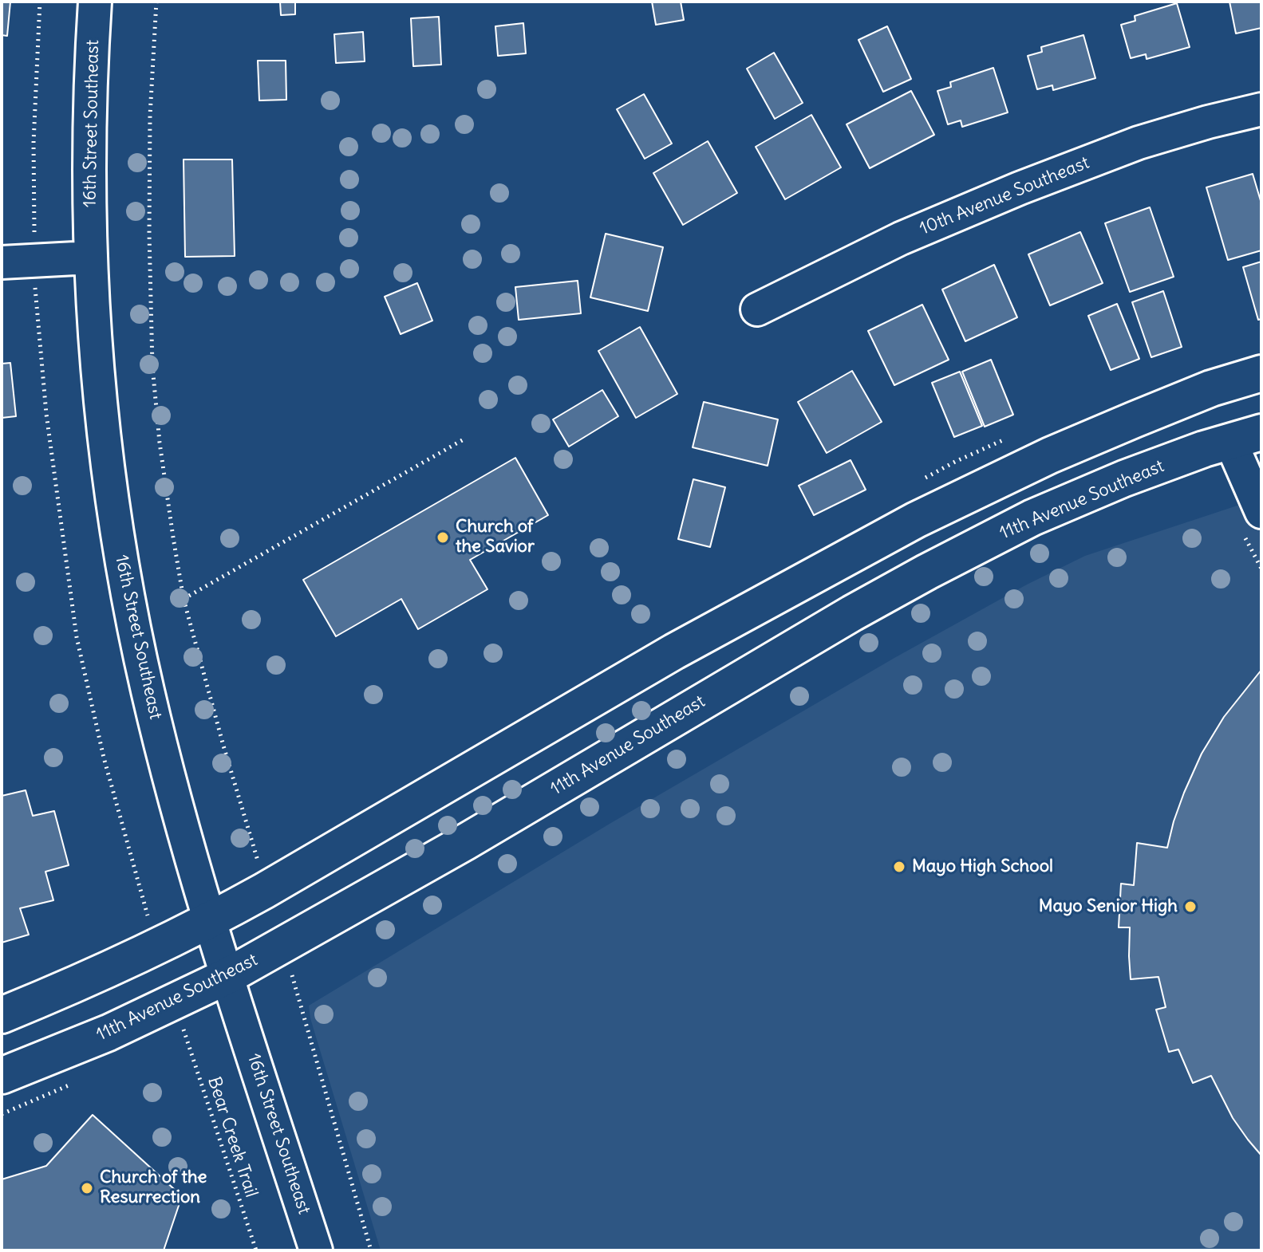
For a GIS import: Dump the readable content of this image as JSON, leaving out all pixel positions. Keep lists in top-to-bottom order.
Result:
{
  "streets": {
    "main road": ["11th Avenue Southeast"],
    "street": ["16th Street Southeast", "10th Avenue Southeast"],
    "path": ["Bear Creek Trail"]
  },
  "crossings": [
    ["16th Street Southeast", "11th Avenue Southeast"]
  ],
  "places": [
    "Church of the Savior",
    "Mayo High School",
    "Mayo Senior High",
    "Church of the Resurrection"
  ]
}
